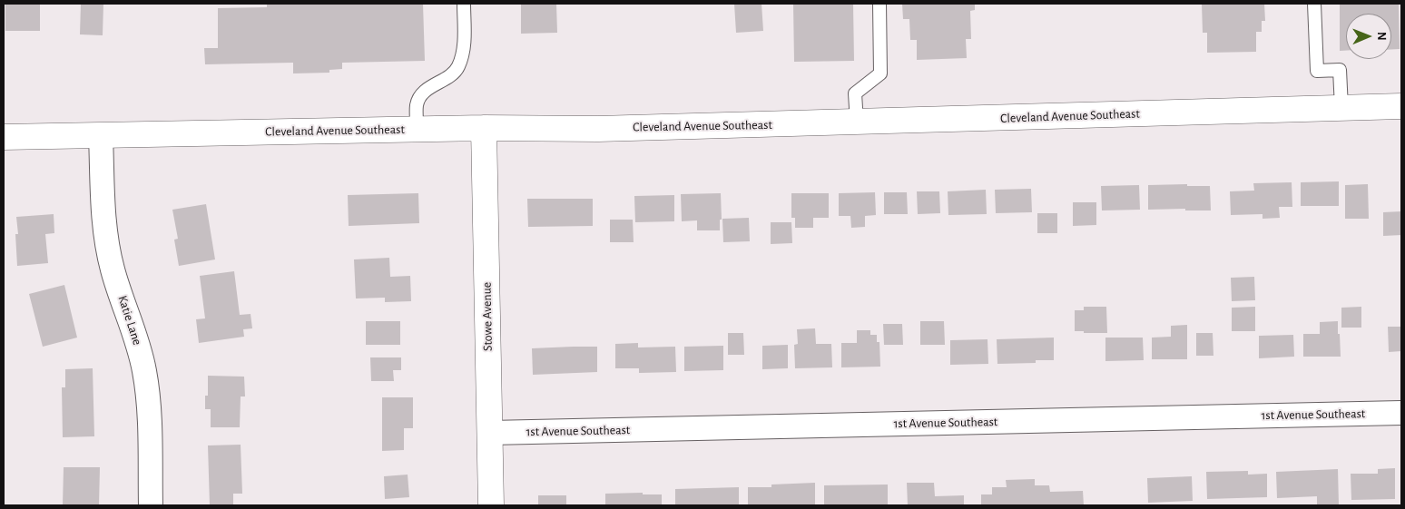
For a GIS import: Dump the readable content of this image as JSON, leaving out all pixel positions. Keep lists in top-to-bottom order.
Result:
{
  "streets": {
    "street": [
      "Cleveland Avenue Southeast",
      "Stowe Avenue",
      "Katie Lane",
      "1st Avenue Southeast"
    ]
  },
  "crossings": [
    ["Cleveland Avenue Southeast", "Stowe Avenue"],
    ["Cleveland Avenue Southeast", "Katie Lane"],
    ["Stowe Avenue", "1st Avenue Southeast"]
  ],
  "north": "right"
}
